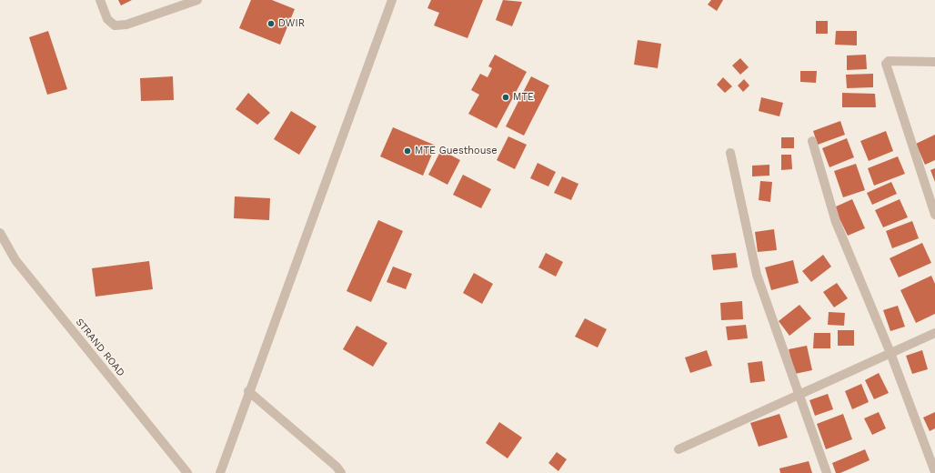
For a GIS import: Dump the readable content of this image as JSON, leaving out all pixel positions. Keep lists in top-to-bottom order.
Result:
{
  "streets": {
    "street": ["STRAND ROAD"]
  },
  "places": ["DWIR", "MTE", "MTE Guesthouse"]
}
